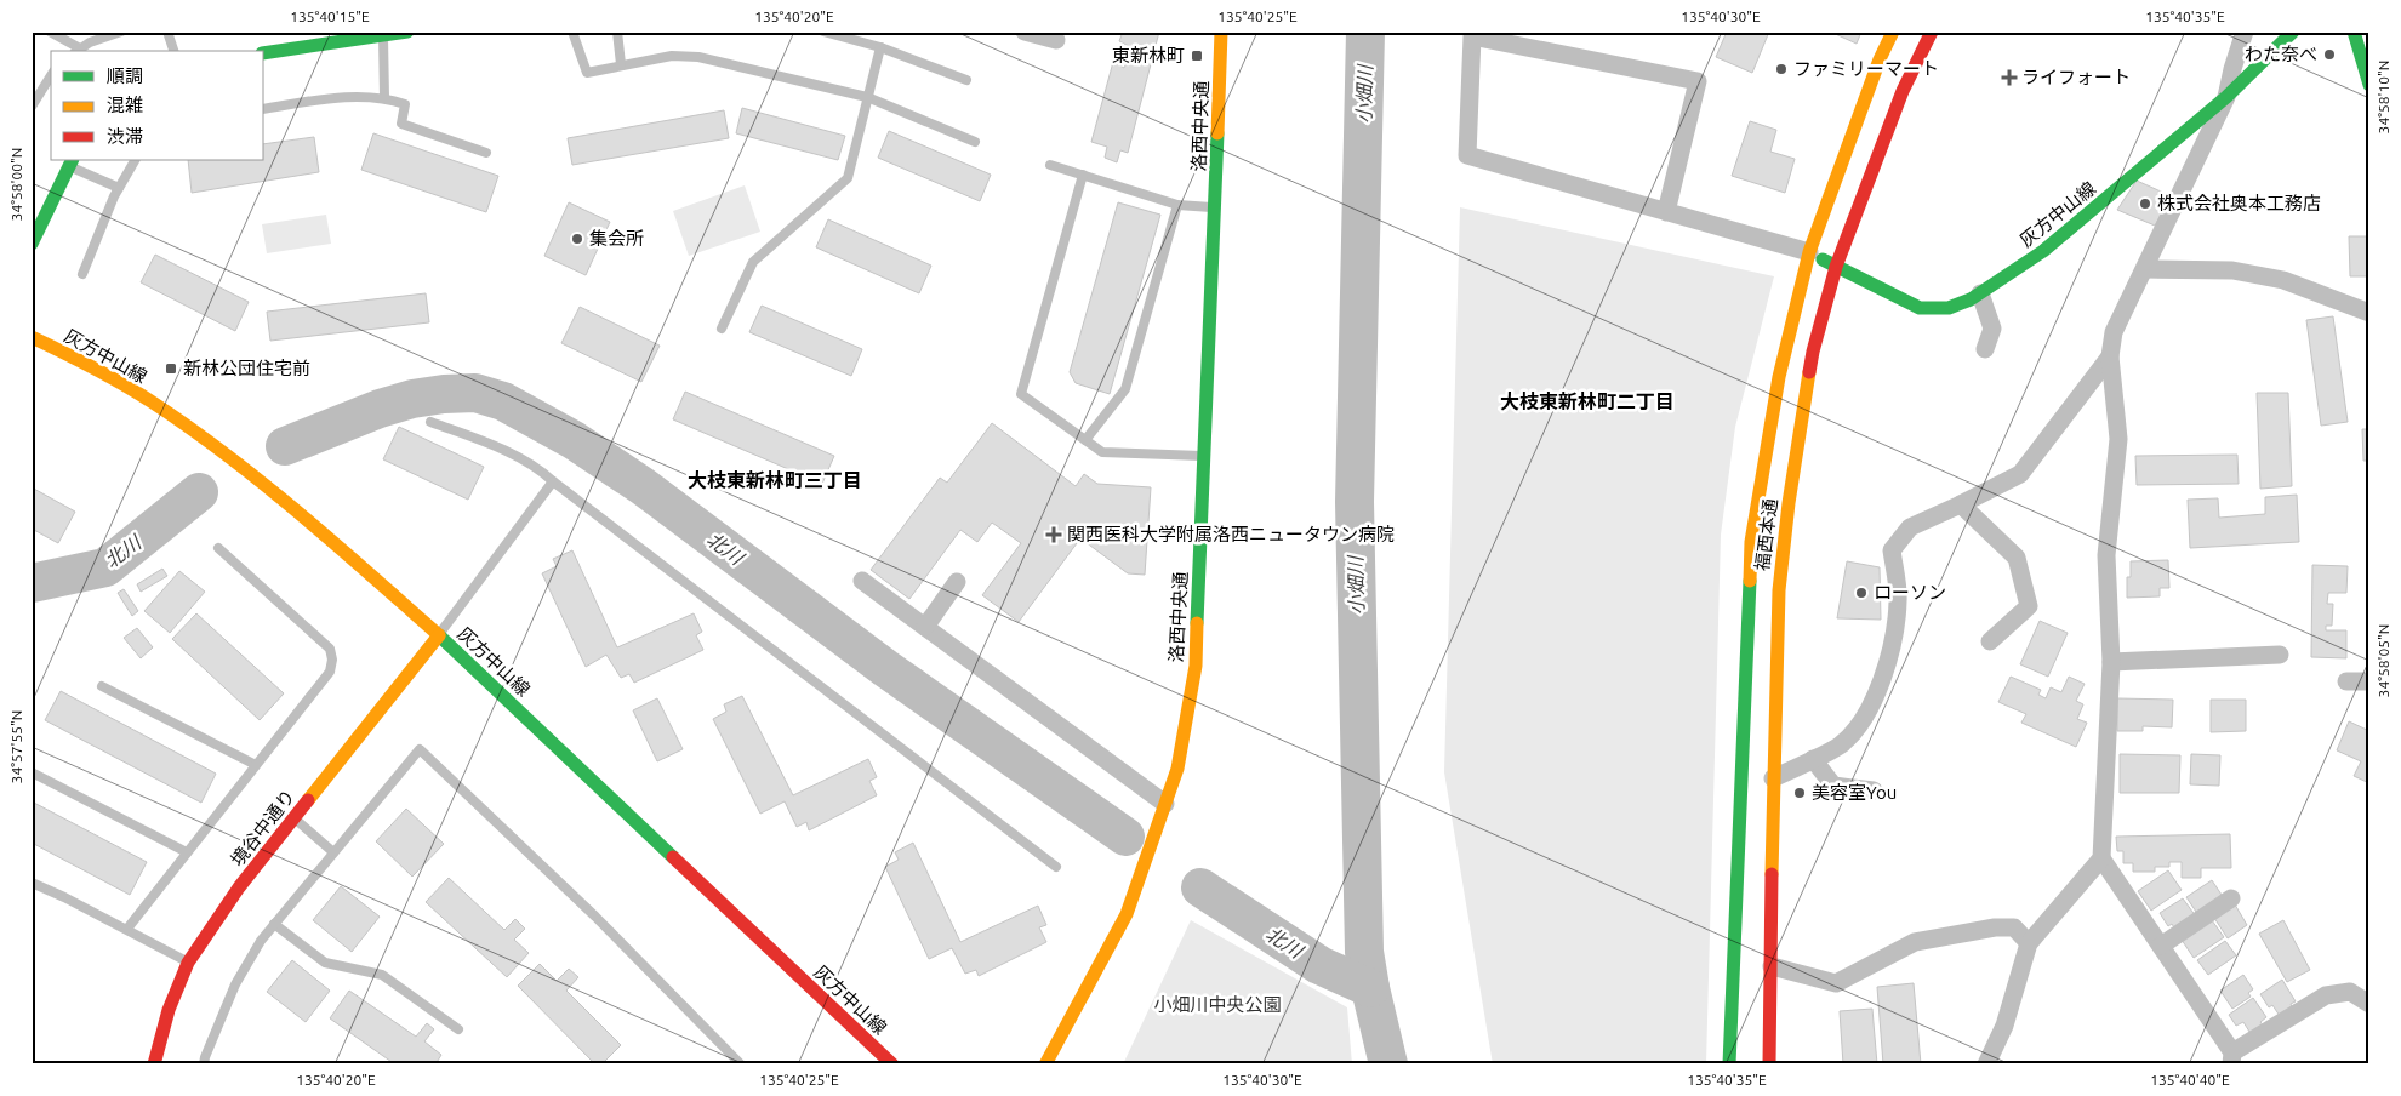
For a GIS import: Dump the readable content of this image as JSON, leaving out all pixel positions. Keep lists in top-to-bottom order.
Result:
{
  "streets": {
    "main road": [
      "洛西中央通",
      "灰方中山線",
      "福西本通",
      "境谷中通り"
    ]
  },
  "crossings": [
    ["灰方中山線", "福西本通"],
    ["灰方中山線", "境谷中通り"]
  ],
  "districts": ["大枝東新林町二丁目", "大枝東新林町三丁目"],
  "water": ["小畑川", "北川"],
  "parks": ["小畑川中央公園"],
  "places": {
    "other": [
      "わた奈べ",
      "ファミリーマート",
      "株式会社奥本工務店",
      "集会所",
      "ローソン",
      "美容室You"
    ],
    "transit": ["東新林町", "新林公団住宅前"],
    "health": ["ライフォート", "関西医科大学附属洛西ニュータウン病院"]
  },
  "legend": ["順調", "混雑", "渋滞"],
  "coordinates": [
    "135°40'15\"E",
    "135°40'20\"E",
    "135°40'25\"E",
    "135°40'30\"E",
    "135°40'35\"E",
    "34°58'10\"N",
    "34°58'00\"N",
    "34°58'05\"N",
    "34°57'55\"N",
    "135°40'40\"E"
  ]
}
